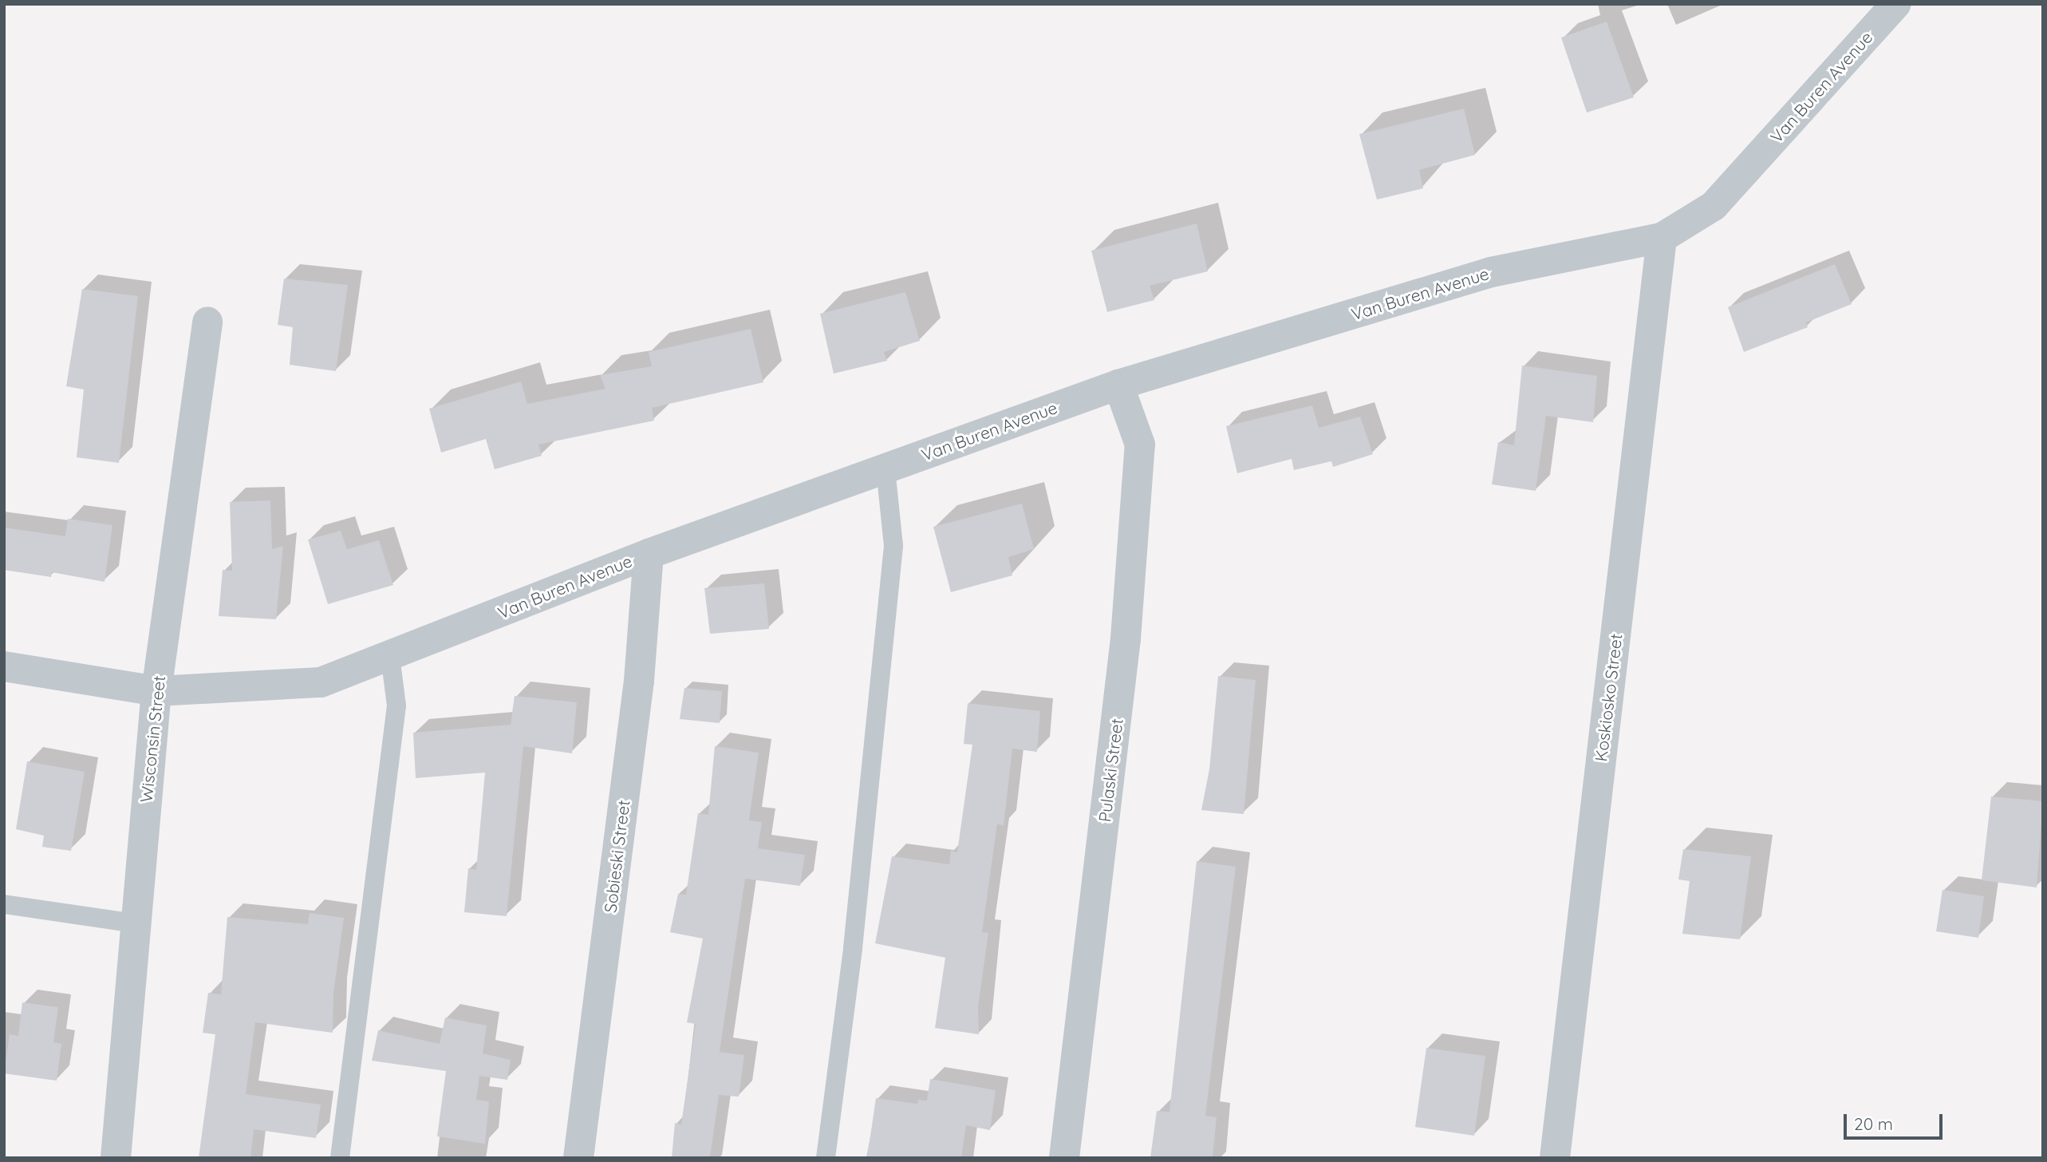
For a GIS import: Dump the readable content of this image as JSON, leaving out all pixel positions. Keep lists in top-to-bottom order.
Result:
{
  "streets": {
    "street": [
      "Van Buren Avenue",
      "Koskiosko Street",
      "Wisconsin Street",
      "Pulaski Street",
      "Sobieski Street"
    ]
  },
  "crossings": [
    ["Van Buren Avenue", "Koskiosko Street"],
    ["Van Buren Avenue", "Wisconsin Street"],
    ["Van Buren Avenue", "Pulaski Street"],
    ["Van Buren Avenue", "Sobieski Street"]
  ],
  "scale_bar": "20 m"
}
